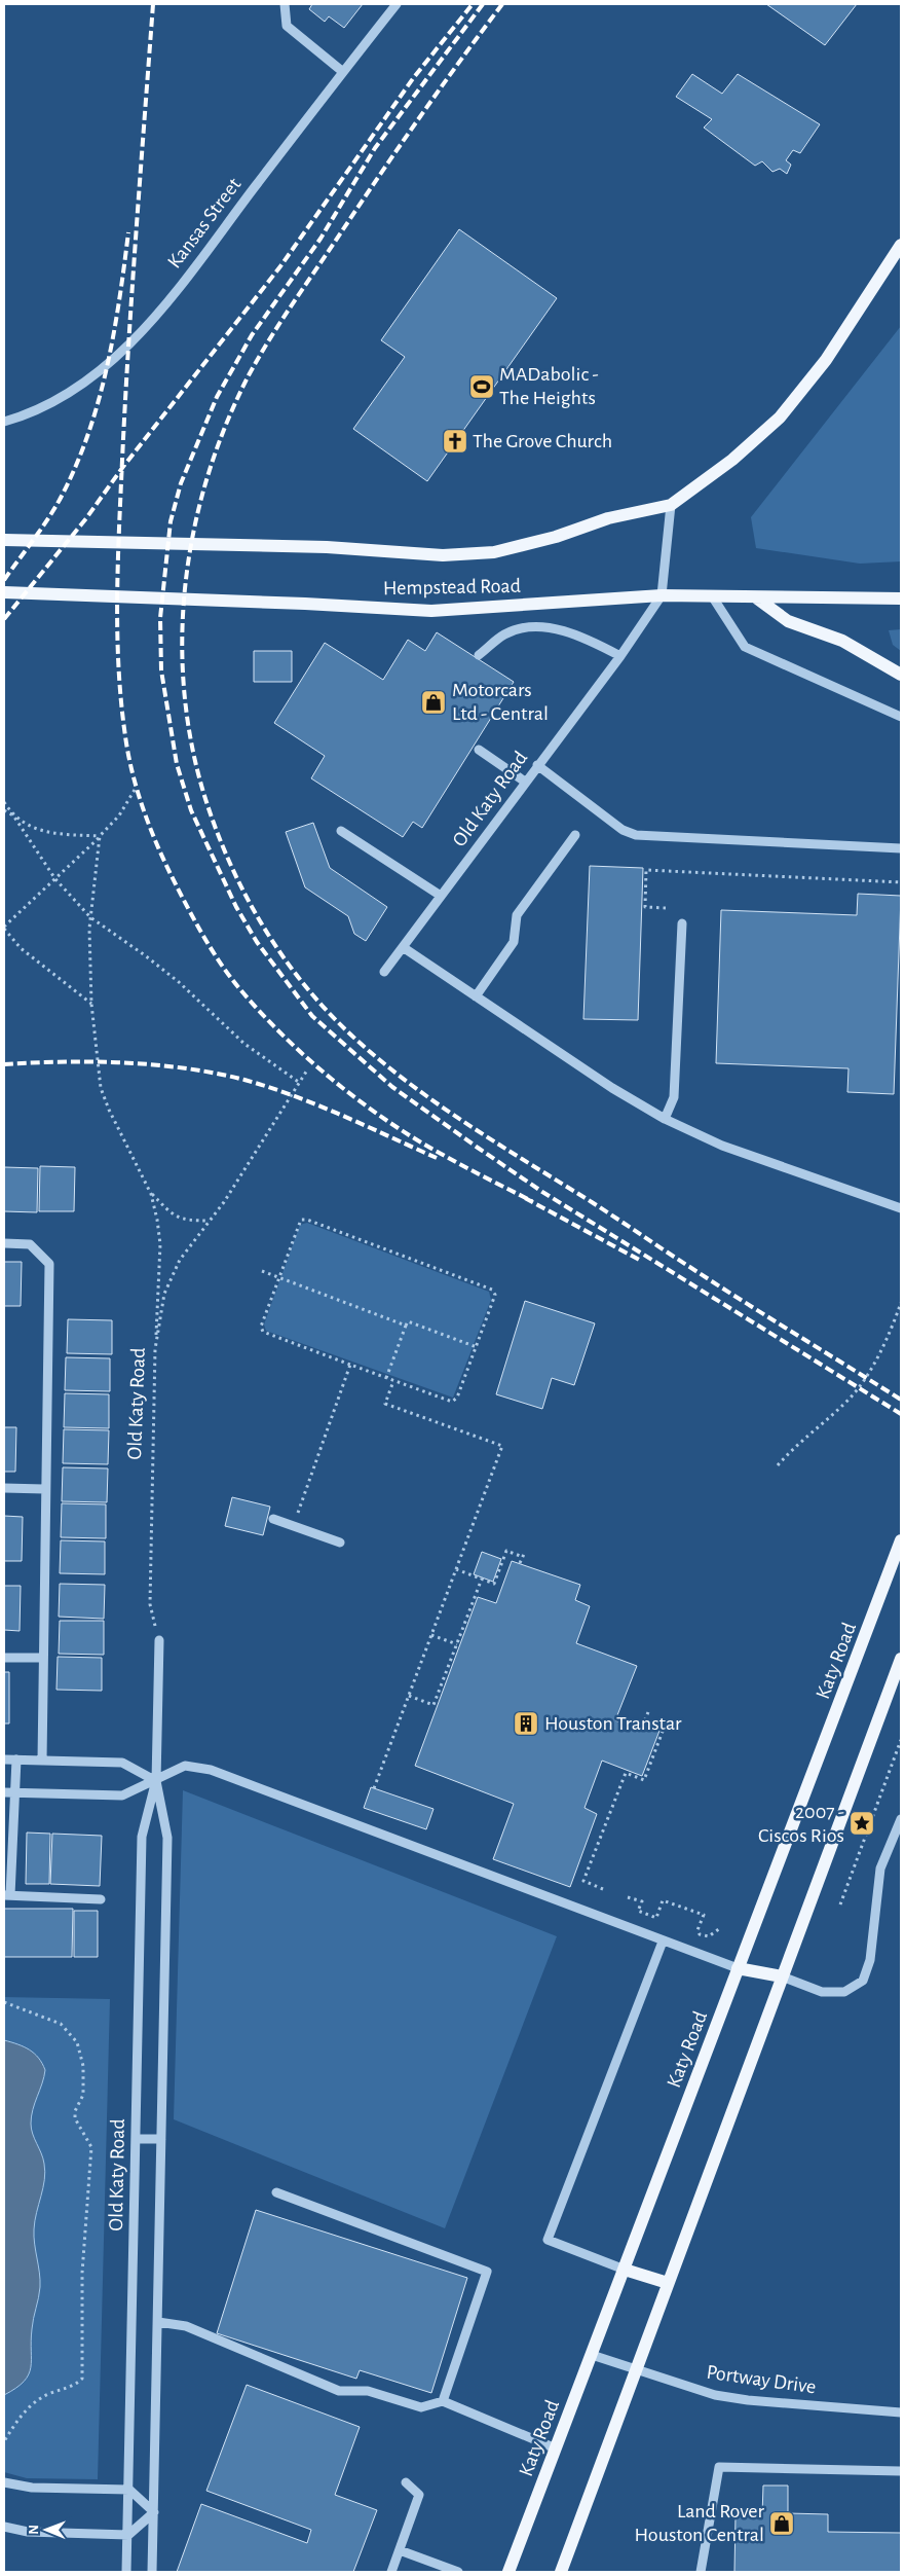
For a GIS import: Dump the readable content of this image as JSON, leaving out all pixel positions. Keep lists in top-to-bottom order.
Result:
{
  "streets": {
    "main road": ["Hempstead Road", "Katy Road"],
    "street": ["Kansas Street", "Old Katy Road", "Portway Drive"]
  },
  "crossings": [
    ["Hempstead Road", "Old Katy Road"],
    ["Katy Road", "Portway Drive"]
  ],
  "places": {
    "sports": ["MADabolic - The Heights"],
    "church": ["The Grove Church"],
    "shop": ["Motorcars Ltd - Central", "Land Rover Houston Central"],
    "building": ["Houston Transtar"],
    "place": ["2007 - Ciscos Rios"]
  },
  "north": "left"
}
